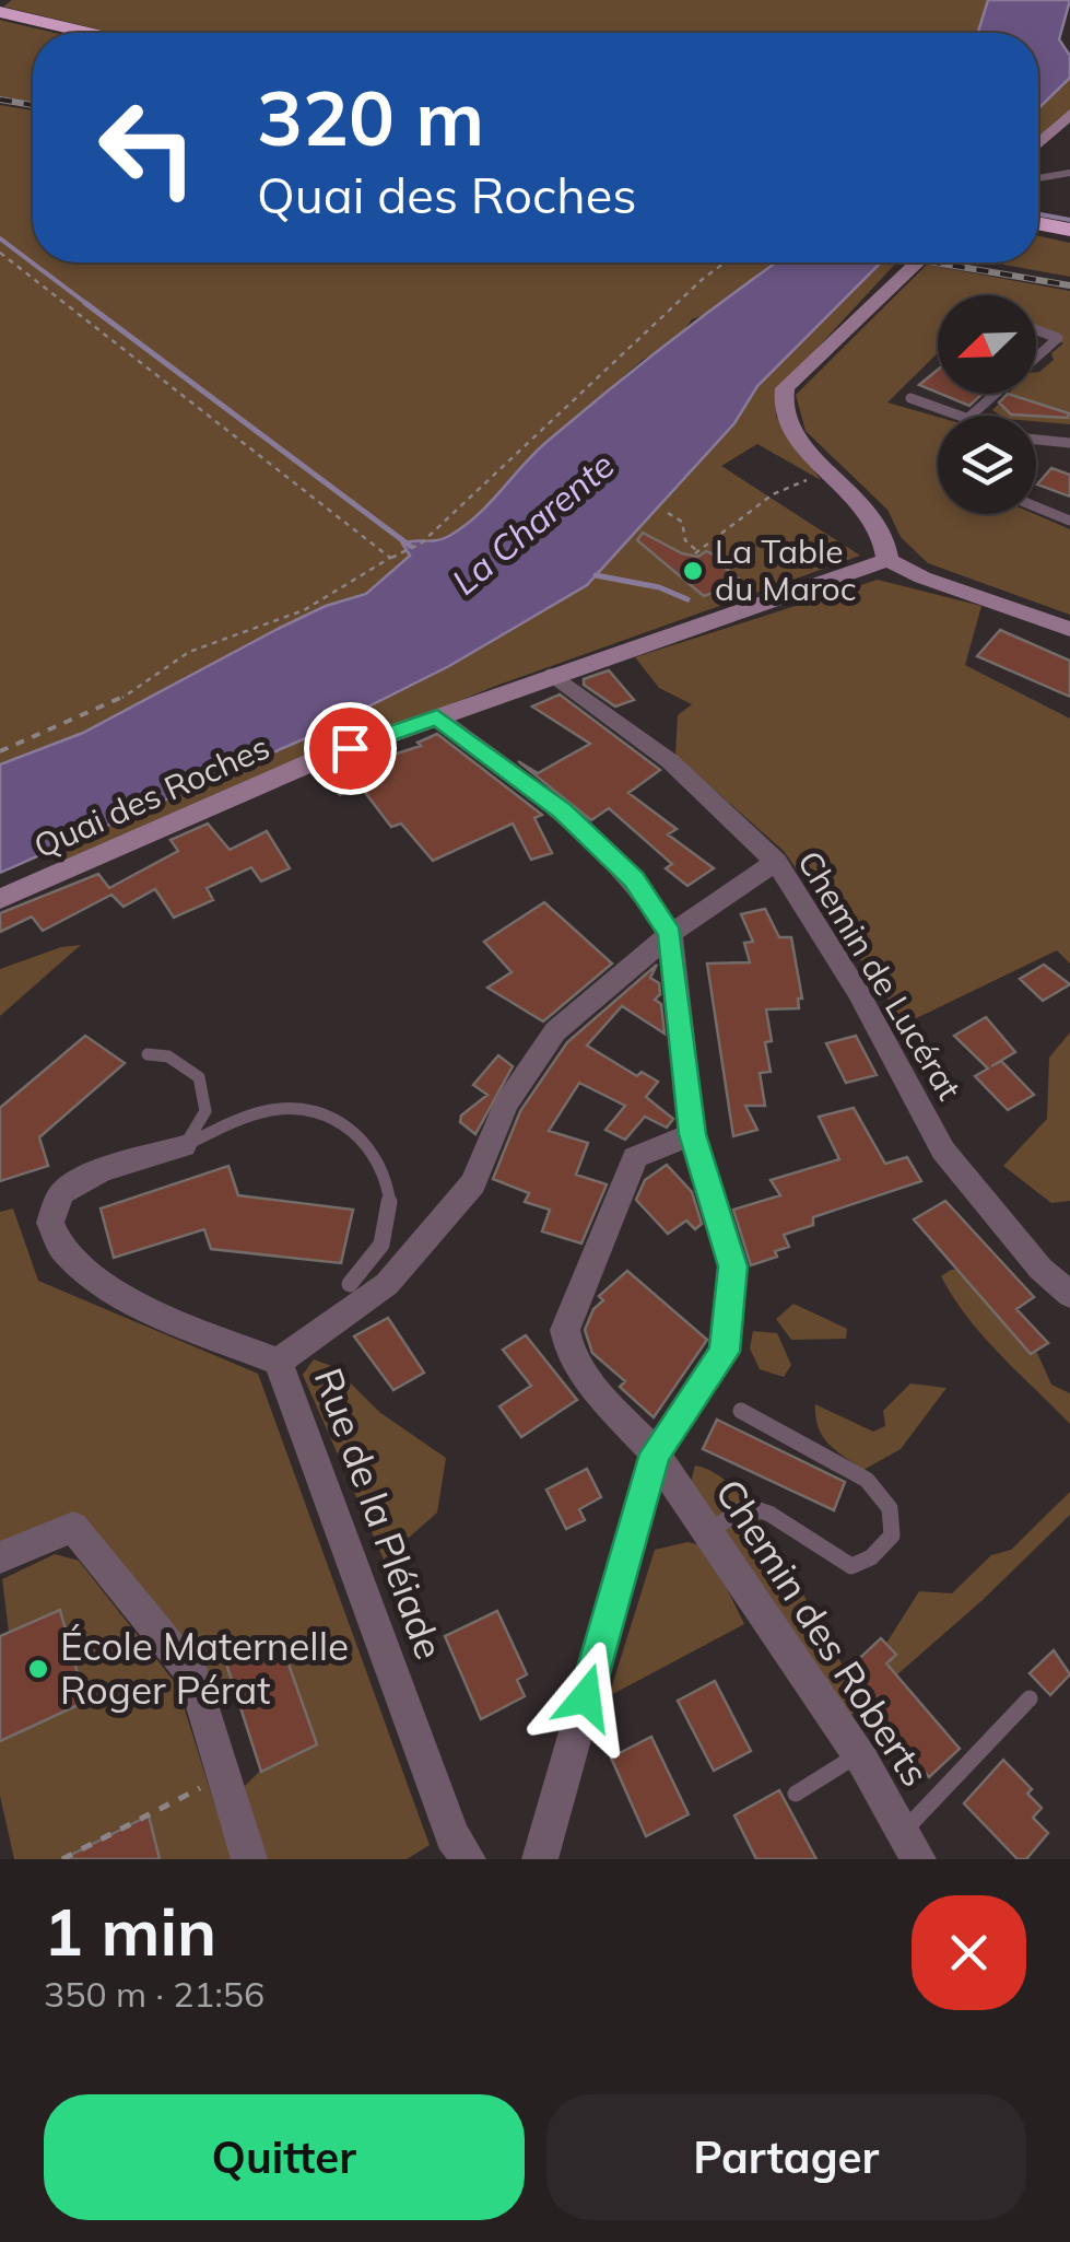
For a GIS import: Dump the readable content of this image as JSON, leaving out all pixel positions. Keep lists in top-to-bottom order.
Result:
{
  "streets": {
    "street": [
      "Quai des Roches",
      "Chemin de Lucérat",
      "Rue de la Pléiade",
      "Chemin des Roberts"
    ]
  },
  "crossings": [
    ["Quai des Roches", "Chemin de Lucérat"]
  ],
  "water": ["La Charente"],
  "places": ["La Table du Maroc", "École Maternelle Roger Pérat"],
  "north": "bottom left",
  "page": {
    "turn": ["320 m", "Quai des Roches"],
    "heading": ["1 min", "350 m · 21:56"],
    "buttons": ["Quitter", "Partager"]
  }
}
